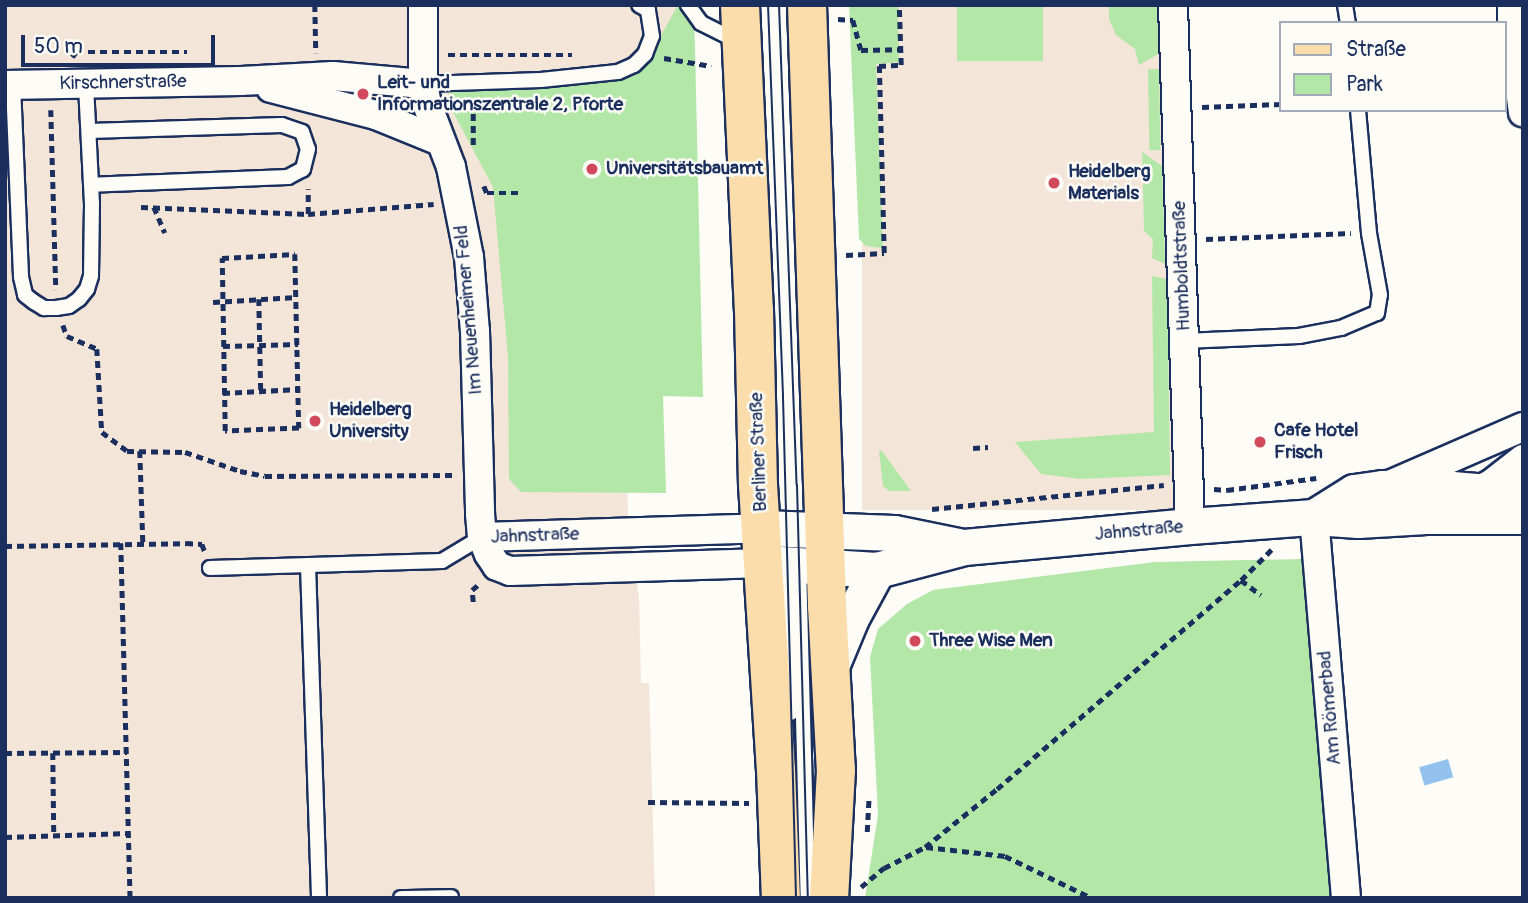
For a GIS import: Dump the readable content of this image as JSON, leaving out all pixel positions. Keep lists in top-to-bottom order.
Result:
{
  "streets": {
    "main road": ["Berliner Straße"],
    "street": [
      "Kirschnerstraße",
      "Humboldtstraße",
      "Im Neuenheimer Feld",
      "Jahnstraße",
      "Am Römerbad"
    ]
  },
  "crossings": [
    ["Kirschnerstraße", "Im Neuenheimer Feld"],
    ["Humboldtstraße", "Jahnstraße"],
    ["Im Neuenheimer Feld", "Jahnstraße"],
    ["Berliner Straße", "Jahnstraße"],
    ["Jahnstraße", "Am Römerbad"]
  ],
  "places": [
    "Leit- und Informationszentrale 2, Pforte",
    "Universitätsbauamt",
    "Heidelberg Materials",
    "Heidelberg University",
    "Cafe Hotel Frisch",
    "Three Wise Men"
  ],
  "legend": ["Straße", "Park"],
  "scale_bar": "50 m"
}
